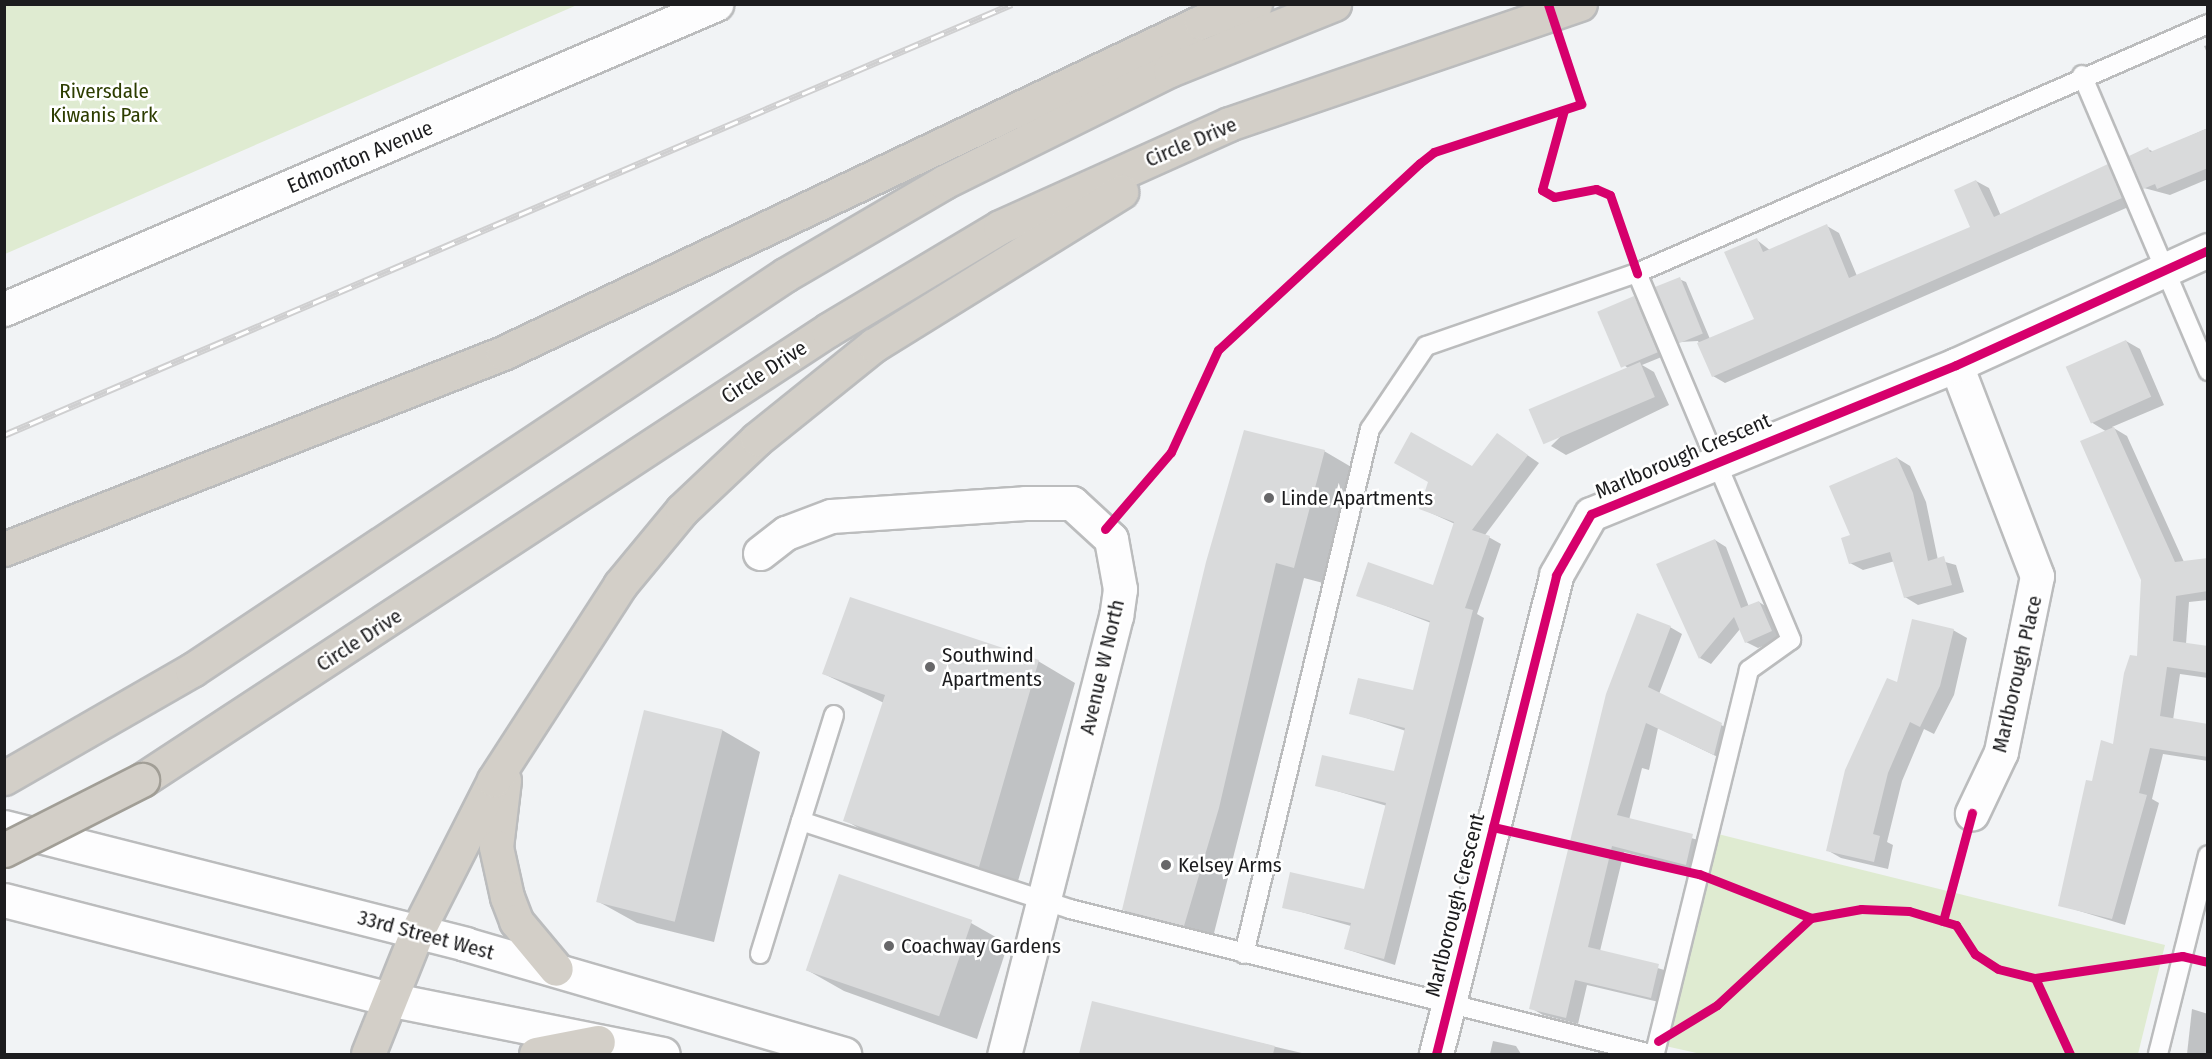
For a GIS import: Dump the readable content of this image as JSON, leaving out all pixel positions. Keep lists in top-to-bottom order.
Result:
{
  "streets": {
    "highway": ["Circle Drive"],
    "street": [
      "Edmonton Avenue",
      "Marlborough Crescent",
      "Avenue W North",
      "Marlborough Place",
      "33rd Street West"
    ]
  },
  "crossings": [
    ["Marlborough Crescent", "Marlborough Place"]
  ],
  "parks": ["Riversdale Kiwanis Park"],
  "places": [
    "Linde Apartments",
    "Southwind Apartments",
    "Kelsey Arms",
    "Coachway Gardens"
  ]
}
